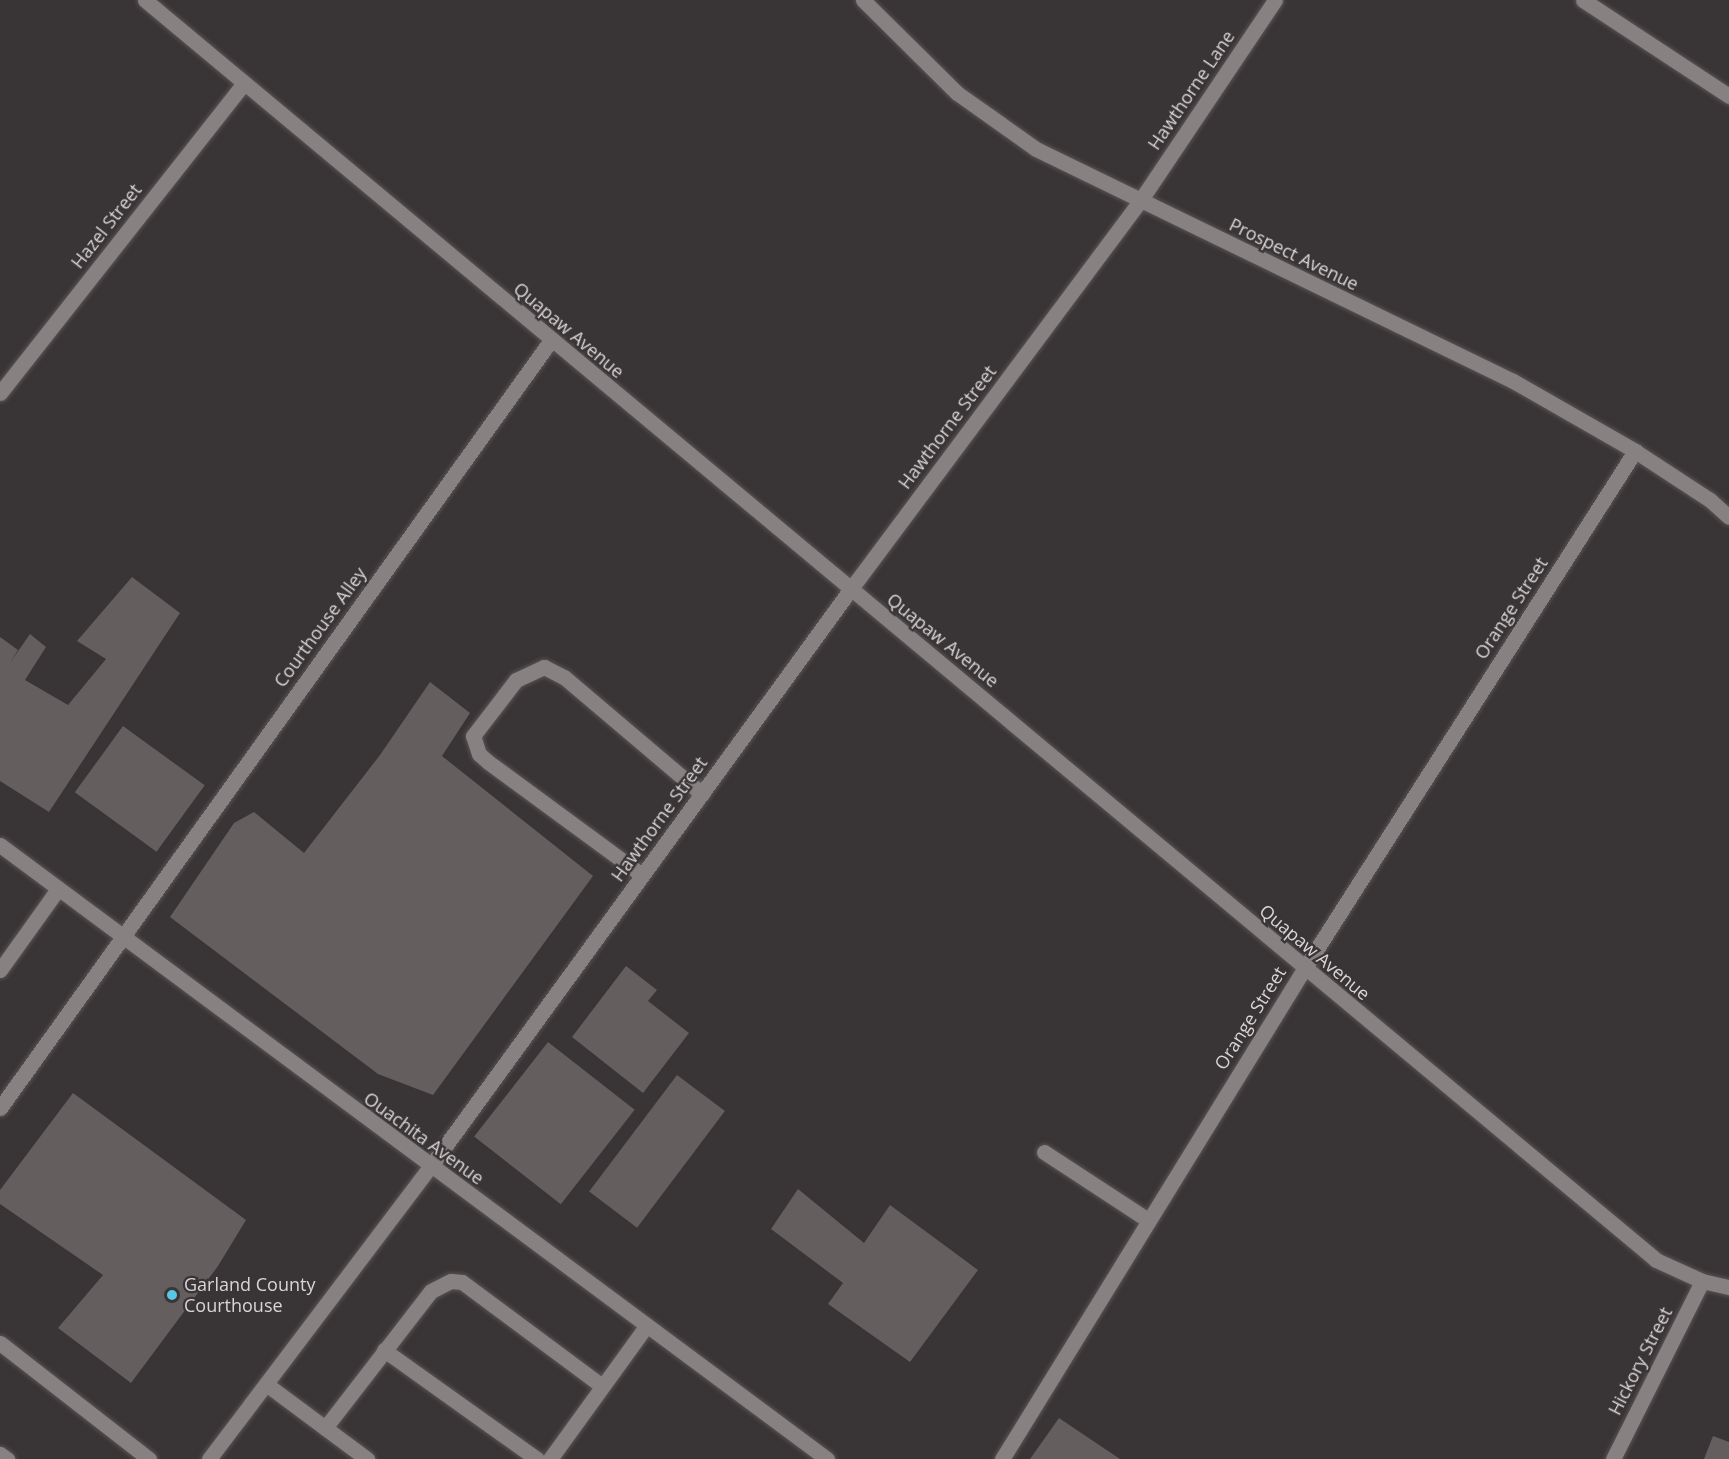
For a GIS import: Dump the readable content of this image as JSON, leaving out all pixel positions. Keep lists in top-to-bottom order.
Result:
{
  "streets": {
    "street": [
      "Hawthorne Lane",
      "Hazel Street",
      "Prospect Avenue",
      "Quapaw Avenue",
      "Hawthorne Street",
      "Orange Street",
      "Courthouse Alley",
      "Ouachita Avenue",
      "Hickory Street"
    ]
  },
  "crossings": [
    ["Hawthorne Lane", "Prospect Avenue"],
    ["Hawthorne Lane", "Hawthorne Street"],
    ["Hazel Street", "Quapaw Avenue"],
    ["Prospect Avenue", "Hawthorne Street"],
    ["Prospect Avenue", "Orange Street"],
    ["Quapaw Avenue", "Hawthorne Street"],
    ["Quapaw Avenue", "Orange Street"],
    ["Quapaw Avenue", "Courthouse Alley"],
    ["Quapaw Avenue", "Hickory Street"],
    ["Hawthorne Street", "Ouachita Avenue"],
    ["Courthouse Alley", "Ouachita Avenue"]
  ],
  "places": ["Garland County Courthouse"]
}
